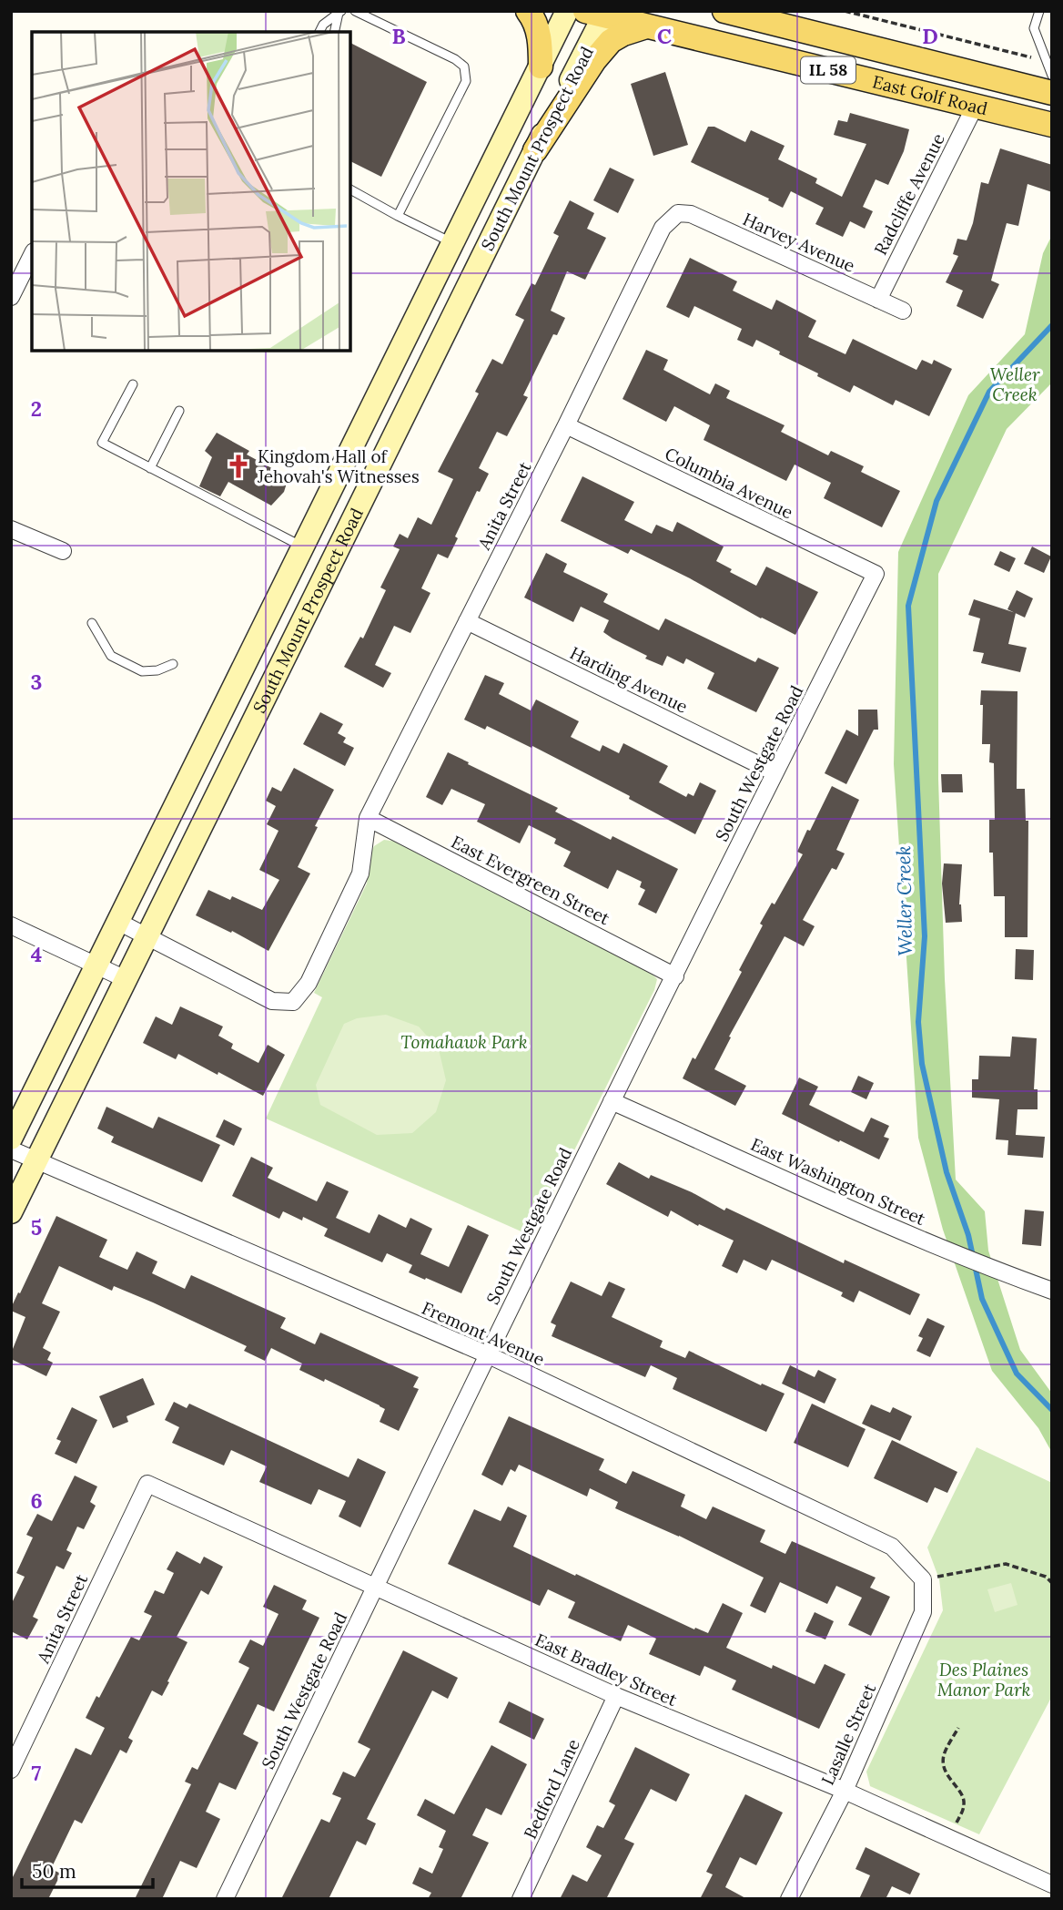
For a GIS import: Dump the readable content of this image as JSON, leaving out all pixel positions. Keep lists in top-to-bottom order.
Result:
{
  "streets": {
    "main road": ["IL 58", "East Golf Road", "South Mount Prospect Road"],
    "street": [
      "Radcliffe Avenue",
      "Harvey Avenue",
      "Columbia Avenue",
      "Anita Street",
      "Harding Avenue",
      "South Westgate Road",
      "East Evergreen Street",
      "East Washington Street",
      "Fremont Avenue",
      "East Bradley Street",
      "Lasalle Street",
      "Bedford Lane"
    ]
  },
  "crossings": [
    ["East Golf Road", "South Mount Prospect Road"],
    ["East Golf Road", "Radcliffe Avenue"],
    ["South Mount Prospect Road", "Anita Street"],
    ["South Mount Prospect Road", "Fremont Avenue"],
    ["Radcliffe Avenue", "Harvey Avenue"],
    ["Harvey Avenue", "Anita Street"],
    ["Columbia Avenue", "Anita Street"],
    ["Columbia Avenue", "South Westgate Road"],
    ["Anita Street", "Harding Avenue"],
    ["Anita Street", "East Evergreen Street"],
    ["Anita Street", "East Bradley Street"],
    ["Harding Avenue", "South Westgate Road"],
    ["South Westgate Road", "East Evergreen Street"],
    ["South Westgate Road", "East Washington Street"],
    ["South Westgate Road", "Fremont Avenue"],
    ["South Westgate Road", "East Bradley Street"],
    ["Fremont Avenue", "Lasalle Street"],
    ["East Bradley Street", "Lasalle Street"],
    ["East Bradley Street", "Bedford Lane"]
  ],
  "water": ["Weller Creek"],
  "parks": ["Weller Creek", "Tomahawk Park", "Des Plaines Manor Park"],
  "places": {
    "church": ["Kingdom Hall of Jehovah's Witnesses"]
  },
  "scale_bar": "50 m",
  "grid": {
    "columns": ["B", "C", "D"],
    "rows": [
      "2",
      "3",
      "4",
      "5",
      "6",
      "7"
    ]
  }
}
